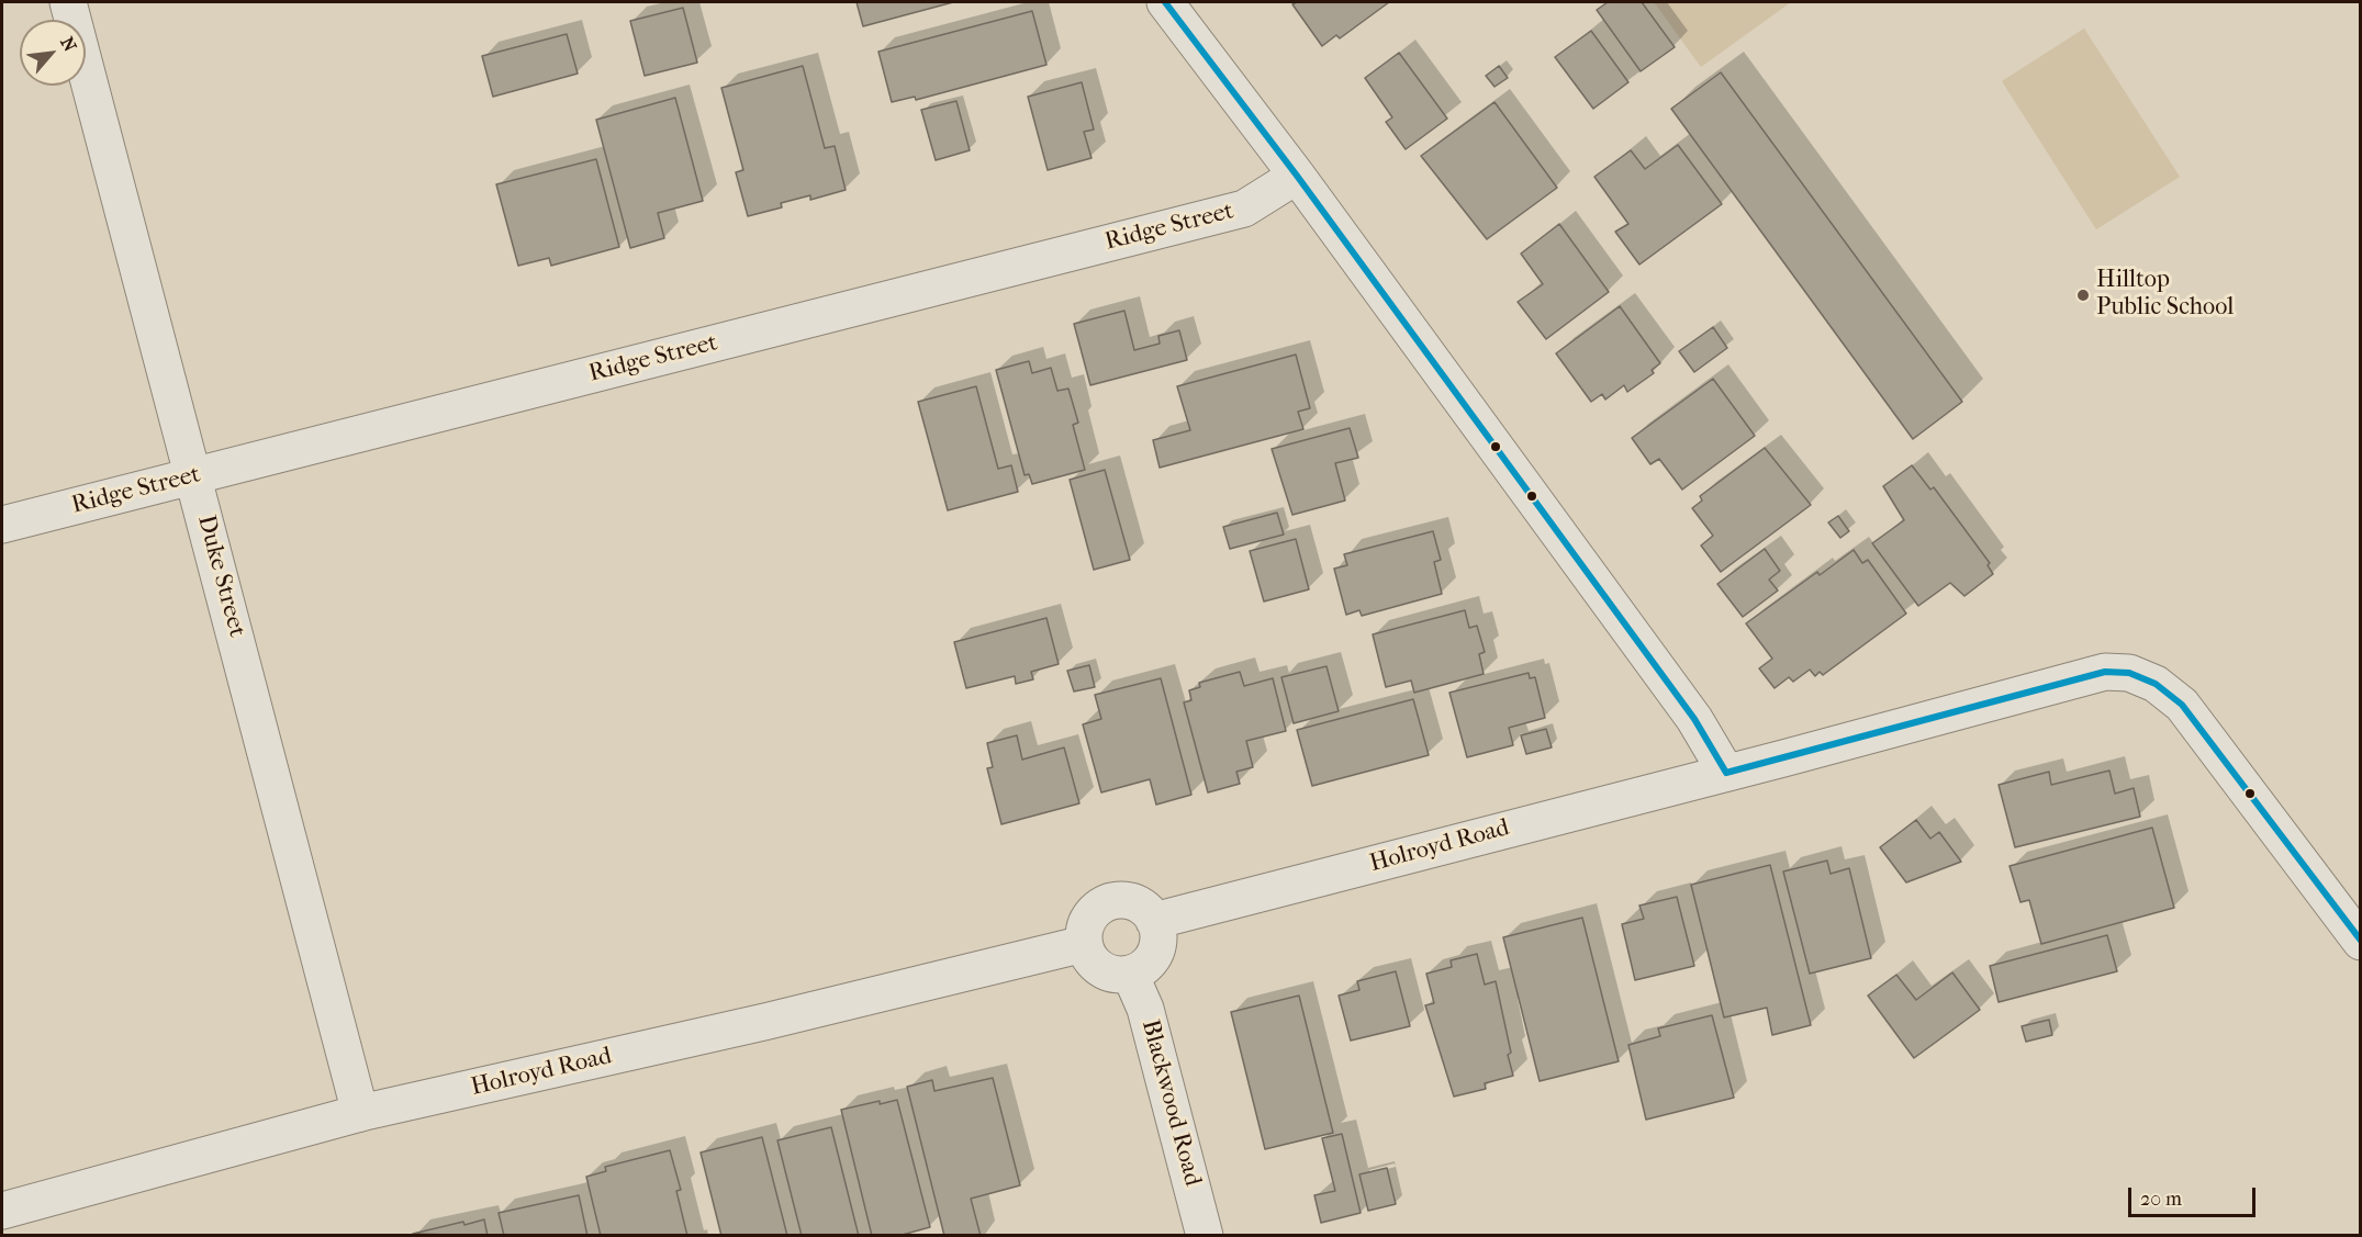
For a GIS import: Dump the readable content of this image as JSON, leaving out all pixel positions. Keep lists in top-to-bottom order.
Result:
{
  "streets": {
    "street": [
      "Ridge Street",
      "Duke Street",
      "Holroyd Road",
      "Blackwood Road"
    ]
  },
  "crossings": [
    ["Ridge Street", "Duke Street"],
    ["Duke Street", "Holroyd Road"],
    ["Holroyd Road", "Blackwood Road"]
  ],
  "places": ["Hilltop Public School"],
  "scale_bar": "20 m",
  "north": "top right"
}
